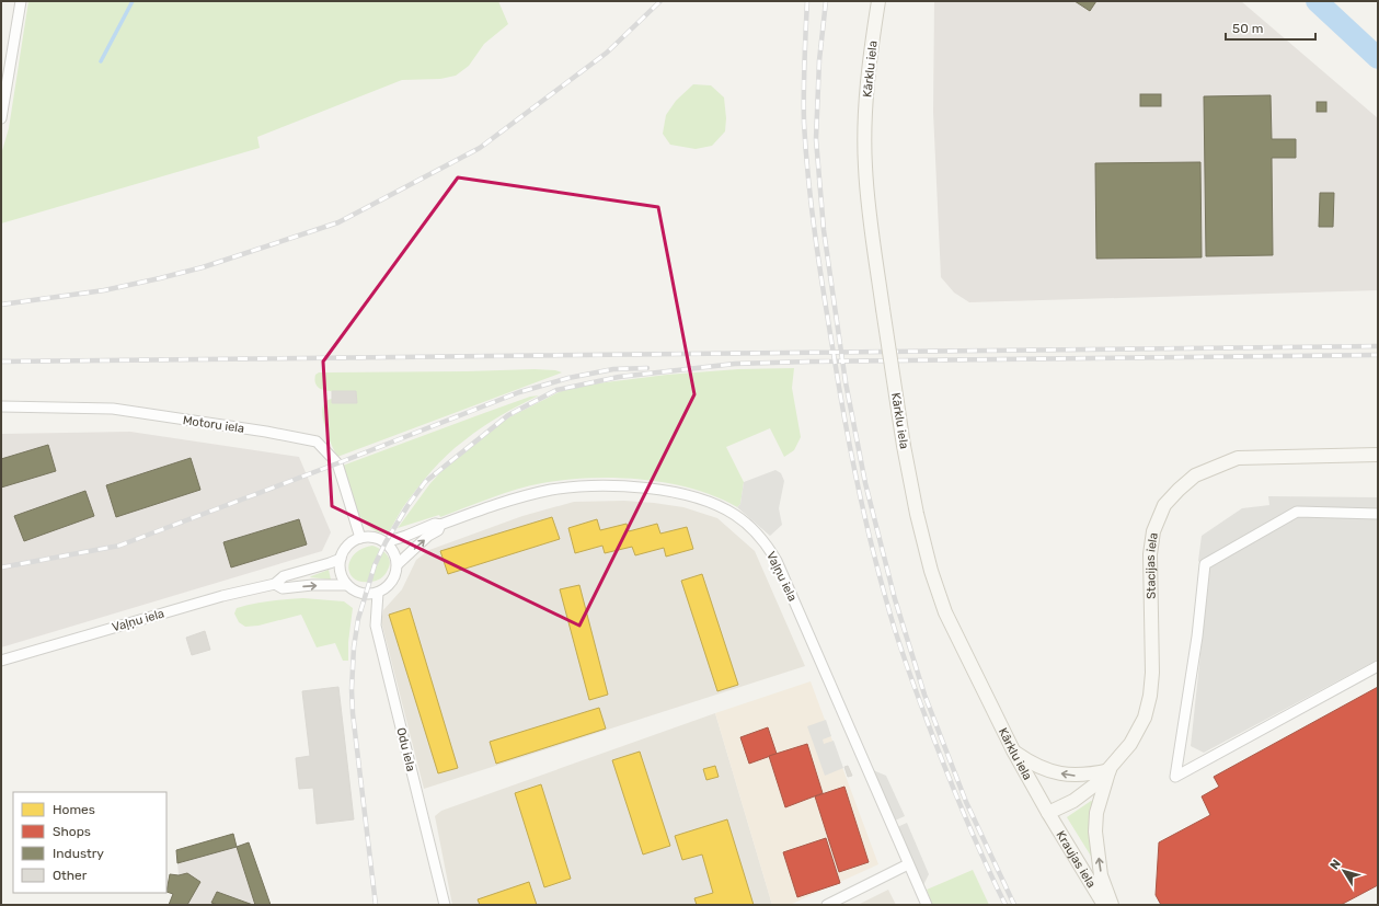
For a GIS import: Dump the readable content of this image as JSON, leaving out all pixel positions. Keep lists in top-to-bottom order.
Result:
{
  "streets": {
    "street": [
      "Kārklu iela",
      "Motoru iela",
      "Stacijas iela",
      "Vaļņu iela",
      "Odu iela",
      "Kraujas iela"
    ]
  },
  "crossings": [
    ["Kārklu iela", "Stacijas iela"],
    ["Kārklu iela", "Kraujas iela"],
    ["Motoru iela", "Vaļņu iela"],
    ["Motoru iela", "Odu iela"],
    ["Stacijas iela", "Kraujas iela"],
    ["Vaļņu iela", "Odu iela"]
  ],
  "legend": [
    "Homes",
    "Shops",
    "Industry",
    "Other"
  ],
  "scale_bar": "50 m",
  "north": "top left"
}
